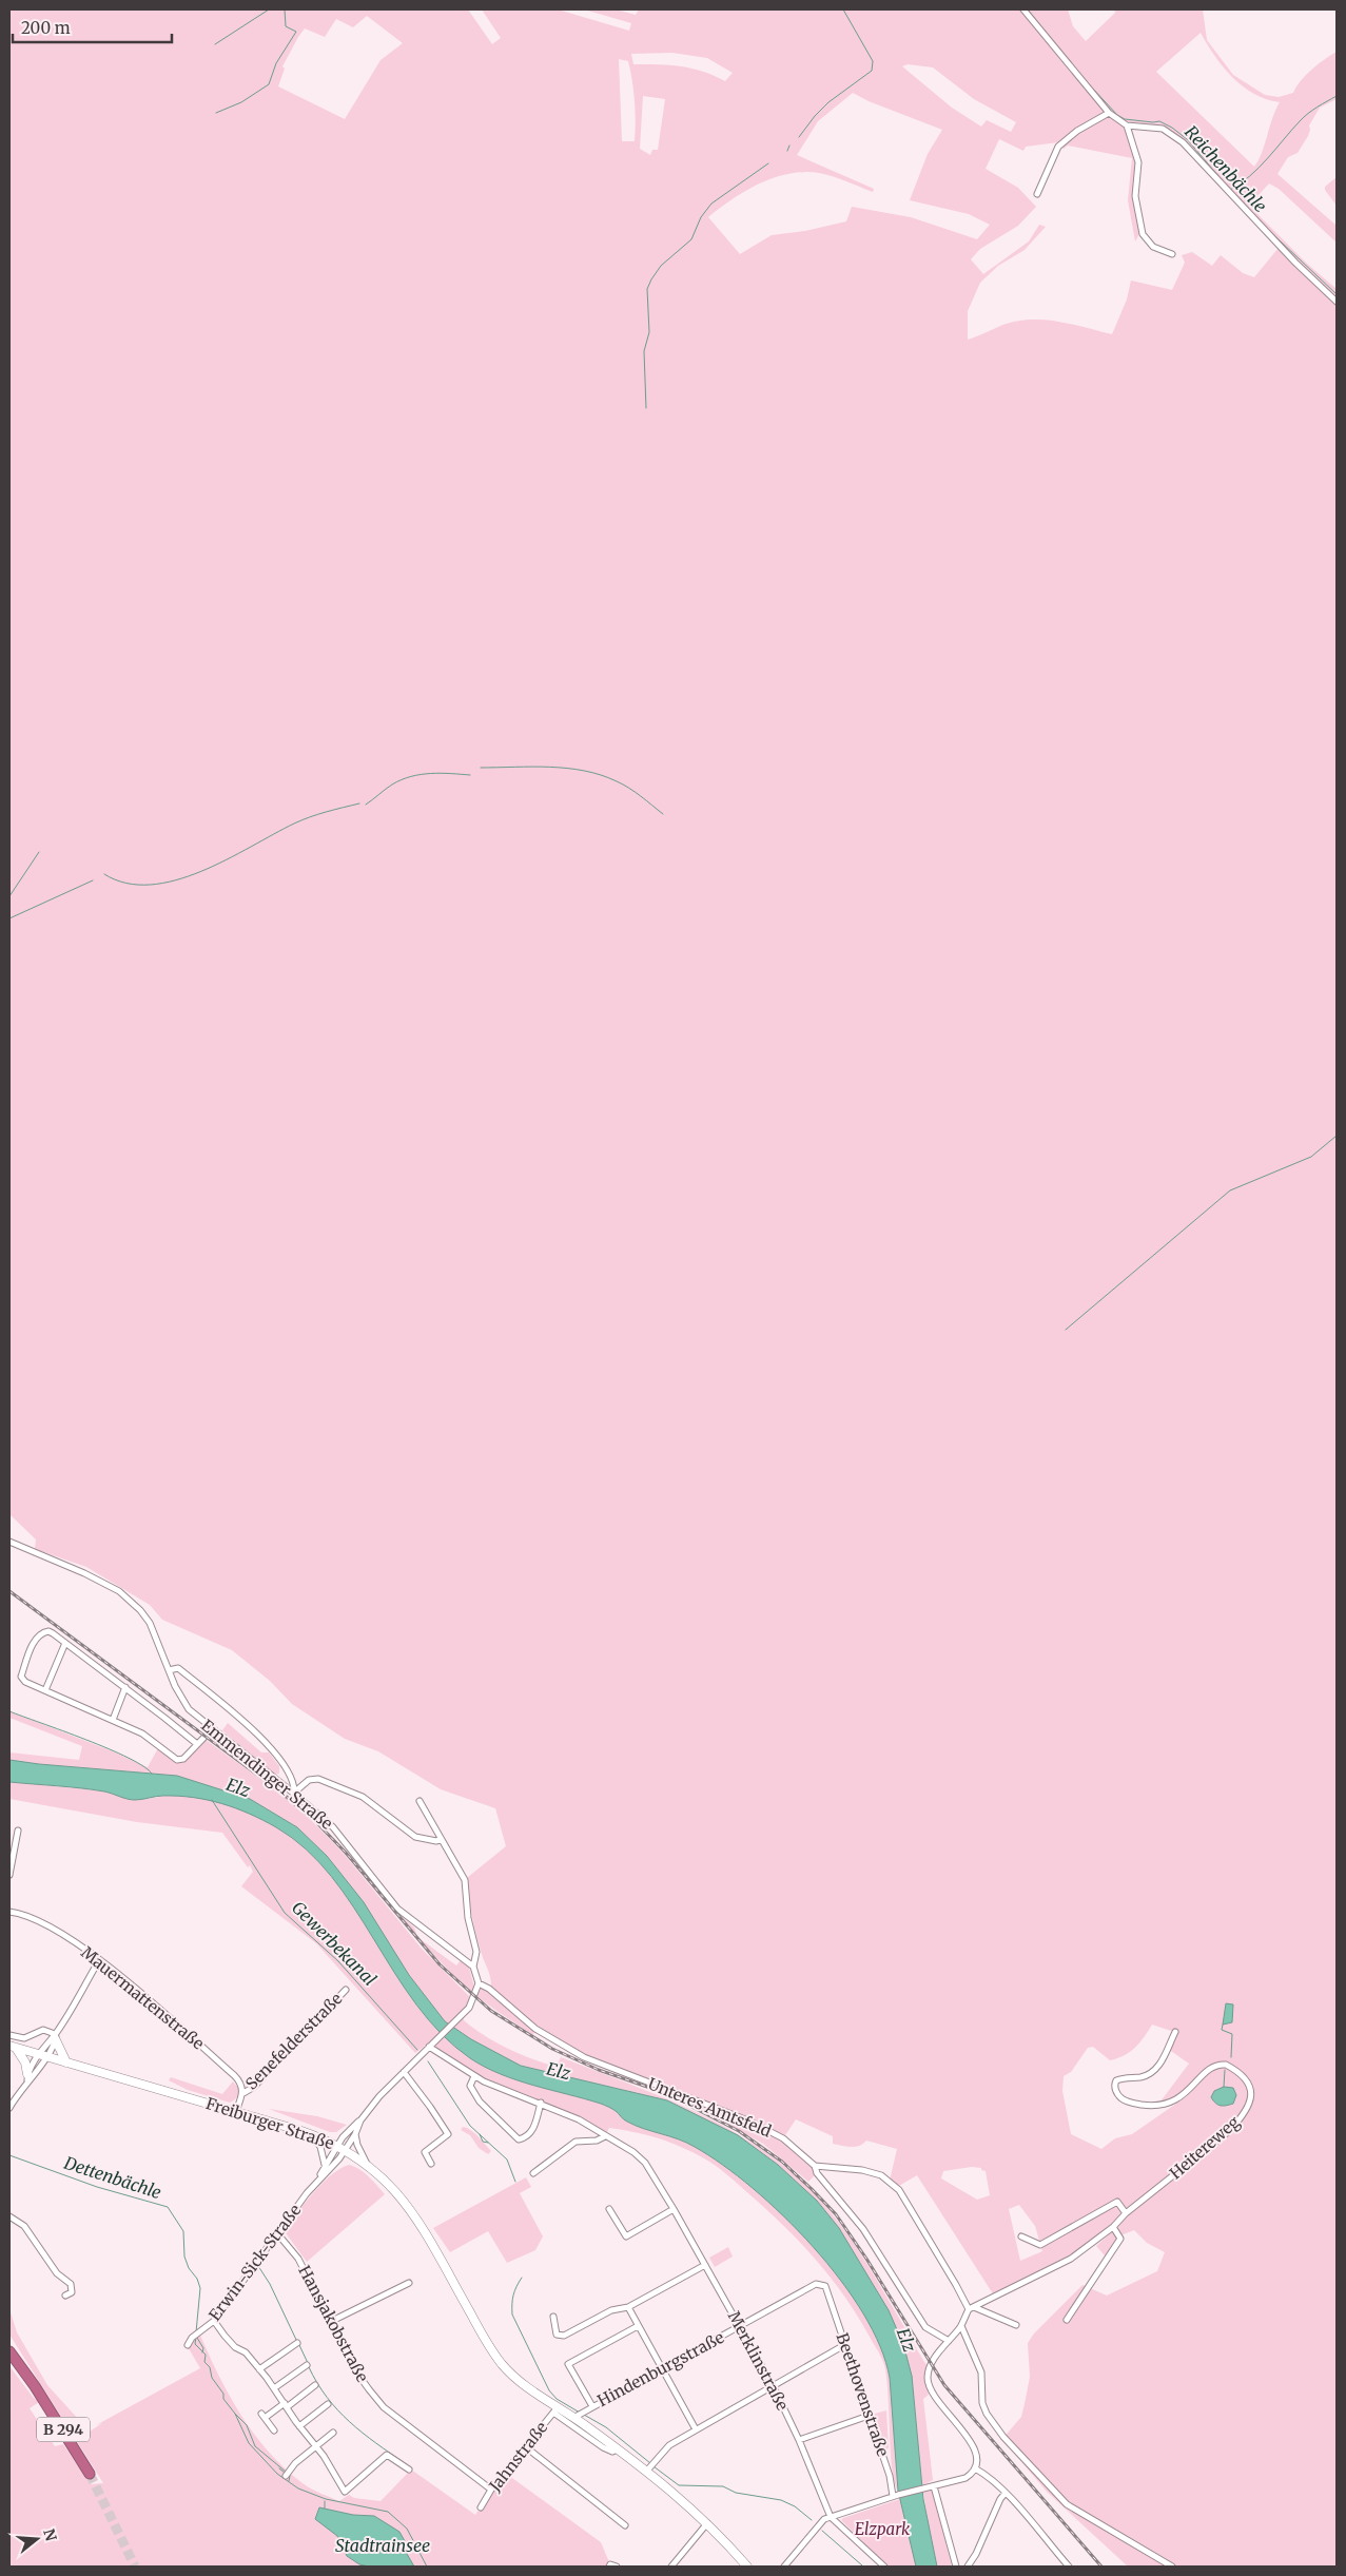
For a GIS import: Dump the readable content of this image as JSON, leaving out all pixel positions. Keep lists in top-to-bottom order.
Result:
{
  "streets": {
    "highway": ["B 294"],
    "street": [
      "Emmendinger Straße",
      "Mauermattenstraße",
      "Senefelderstraße",
      "Unteres Amtsfeld",
      "Freiburger Straße",
      "Heitereweg",
      "Erwin-Sick-Straße",
      "Hansjakobstraße",
      "Merklinstraße",
      "Hindenburgstraße",
      "Beethovenstraße",
      "Jahnstraße"
    ]
  },
  "crossings": [
    ["Mauermattenstraße", "Senefelderstraße"],
    ["Freiburger Straße", "Erwin-Sick-Straße"],
    ["Freiburger Straße", "Hindenburgstraße"],
    ["Freiburger Straße", "Jahnstraße"],
    ["Erwin-Sick-Straße", "Hansjakobstraße"],
    ["Hansjakobstraße", "Jahnstraße"],
    ["Merklinstraße", "Hindenburgstraße"],
    ["Hindenburgstraße", "Beethovenstraße"]
  ],
  "water": [
    "Reichenbächle",
    "Elz",
    "Gewerbekanal",
    "Dettenbächle",
    "Stadtrainsee"
  ],
  "parks": ["Elzpark"],
  "scale_bar": "200 m",
  "north": "right"
}
